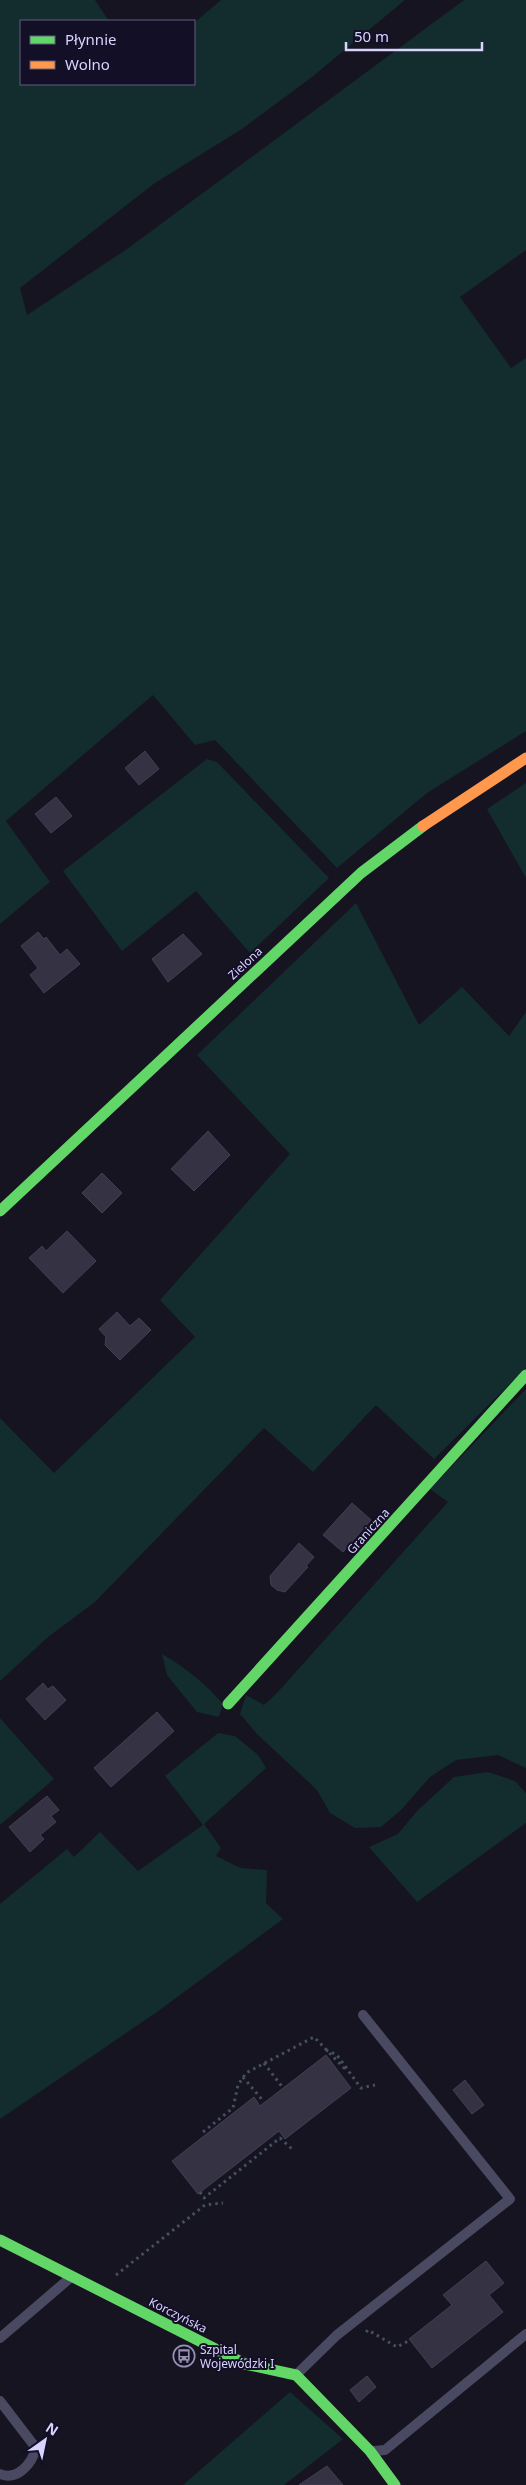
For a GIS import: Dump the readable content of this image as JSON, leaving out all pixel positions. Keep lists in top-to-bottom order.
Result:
{
  "streets": {
    "street": ["Zielona", "Graniczna", "Korczyńska"]
  },
  "places": {
    "bus stop": ["Szpital Wojewódzki I"]
  },
  "legend": ["Płynnie", "Wolno"],
  "scale_bar": "50 m",
  "north": "top right"
}
